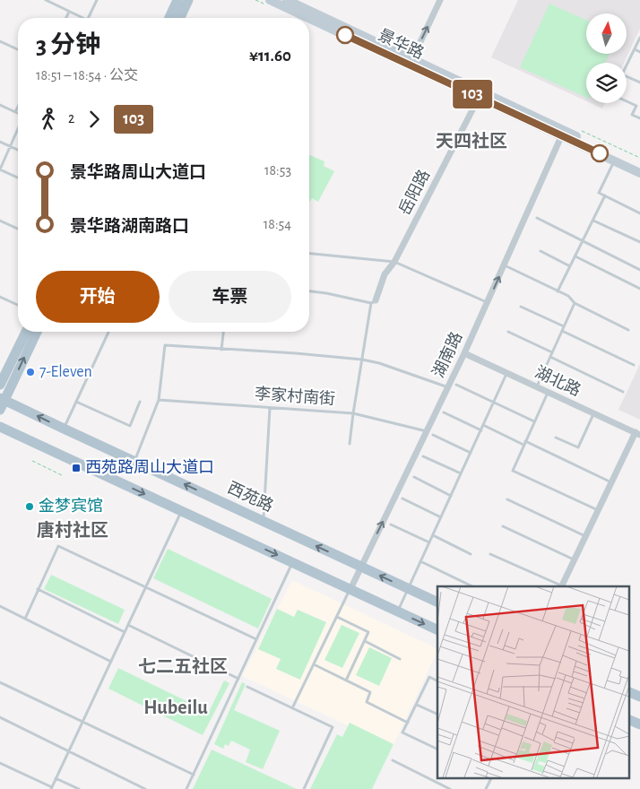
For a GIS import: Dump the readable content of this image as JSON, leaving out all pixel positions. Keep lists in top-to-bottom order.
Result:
{
  "streets": {
    "main road": ["景华路", "西苑路"],
    "street": ["岳阳路", "湖南路", "湖北路"],
    "lane": ["李家村南街"]
  },
  "crossings": [
    ["景华路", "岳阳路"],
    ["景华路", "湖南路"],
    ["湖南路", "湖北路"],
    ["湖南路", "李家村南街"],
    ["湖南路", "西苑路"]
  ],
  "one_way": ["湖南路"],
  "districts": [
    "天四社区",
    "唐村社区",
    "七二五社区",
    "Hubeilu"
  ],
  "places": {
    "other": ["7-Eleven", "金梦宾馆"],
    "transit": ["西苑路周山大道口"]
  },
  "lines": ["bus line 103"],
  "north": "top",
  "page": {
    "on_map": "103",
    "heading": ["3 分钟", "18:51 – 18:54 · 公交", "¥11.60"],
    "legs": ["2", "103"],
    "list": [
      {
        "name": "景华路周山大道口",
        "value": "18:53"
      },
      {
        "name": "景华路湖南路口",
        "value": "18:54"
      }
    ],
    "buttons": ["开始", "车票"]
  }
}
